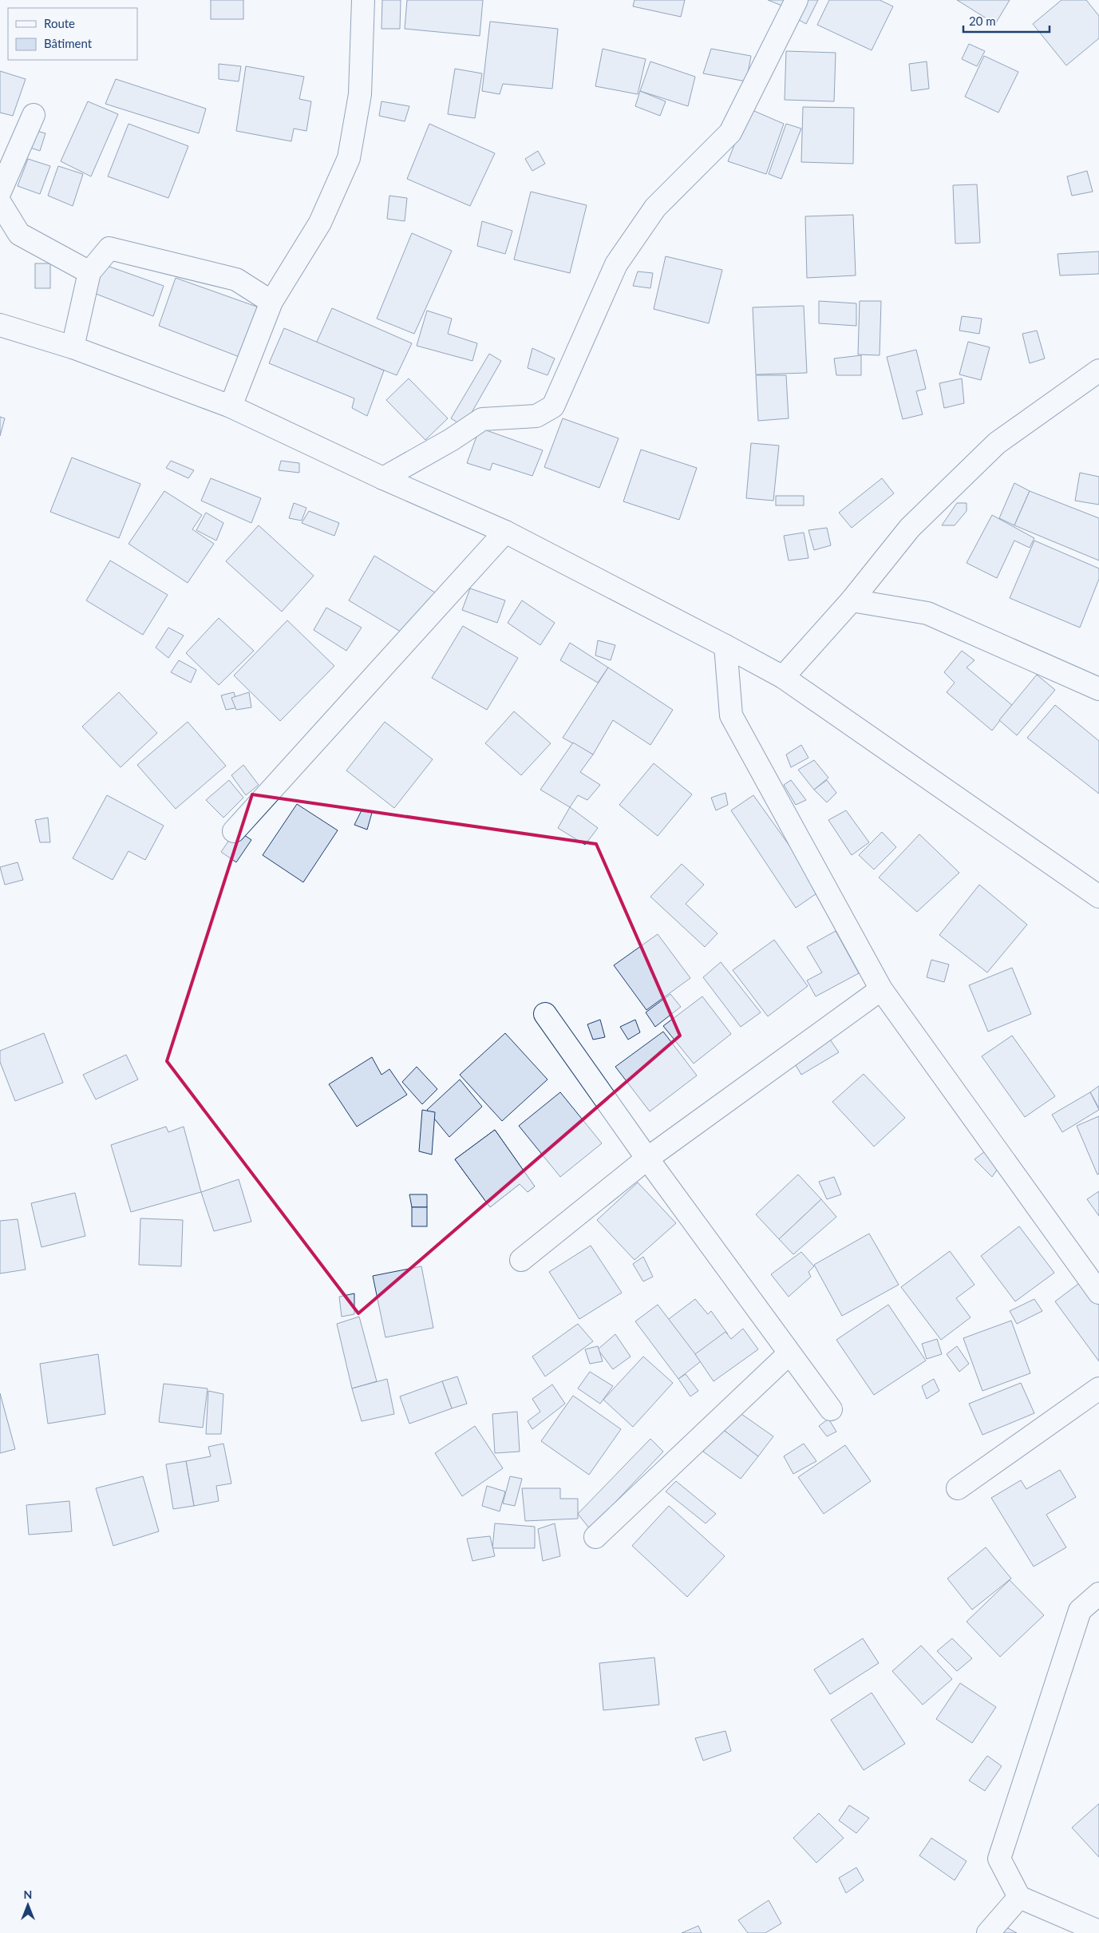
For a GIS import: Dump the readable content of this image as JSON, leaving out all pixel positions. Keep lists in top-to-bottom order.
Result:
{
  "legend": ["Route", "Bâtiment"],
  "scale_bar": "20 m",
  "north": "top"
}
